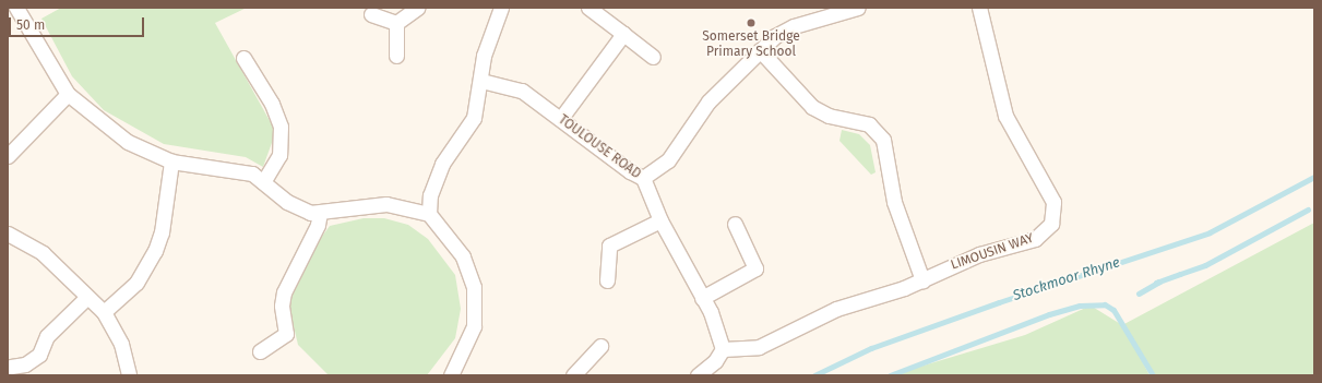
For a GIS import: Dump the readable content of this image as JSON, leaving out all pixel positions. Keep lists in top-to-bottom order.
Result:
{
  "streets": {
    "street": ["TOULOUSE ROAD", "LIMOUSIN WAY"]
  },
  "crossings": [
    ["TOULOUSE ROAD", "LIMOUSIN WAY"]
  ],
  "water": ["Stockmoor Rhyne"],
  "places": ["Somerset Bridge Primary School"],
  "scale_bar": "50 m"
}
